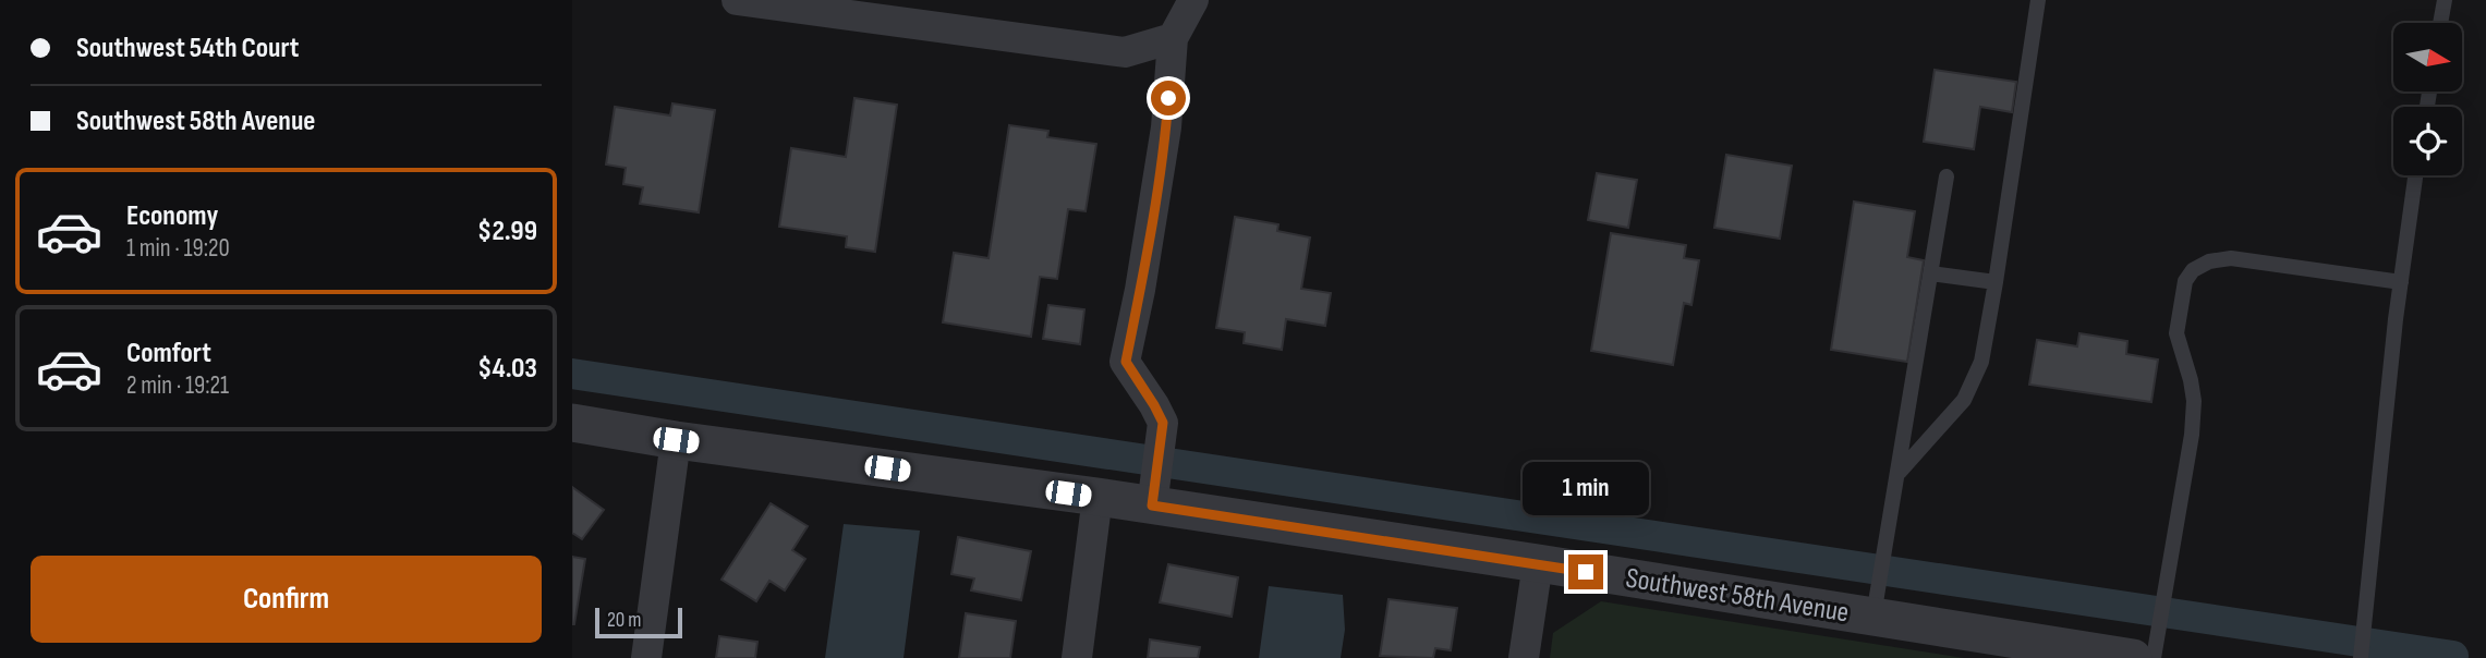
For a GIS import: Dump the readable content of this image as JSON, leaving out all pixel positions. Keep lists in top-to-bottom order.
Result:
{
  "streets": {
    "street": ["Southwest 58th Avenue"]
  },
  "scale_bar": "20 m",
  "north": "right",
  "page": {
    "banner": ["Southwest 54th Court", "Southwest 58th Avenue"],
    "list": [
      {
        "name": "Economy",
        "note": "1 min · 19:20",
        "value": "$2.99"
      },
      {
        "name": "Comfort",
        "note": "2 min · 19:21",
        "value": "$4.03"
      }
    ],
    "bubble": "1 min",
    "buttons": "Confirm",
    "scale": "20 m"
  }
}
